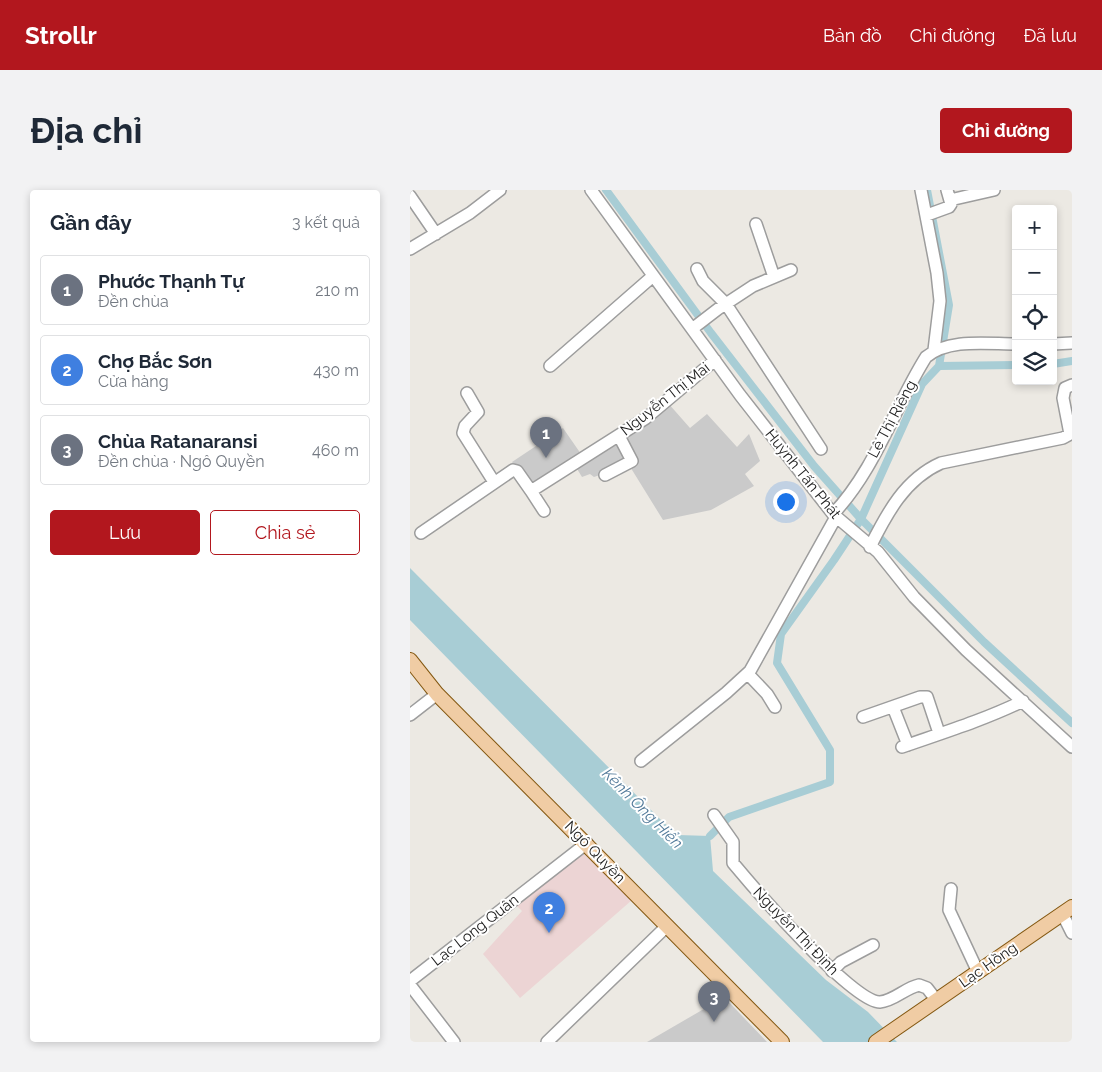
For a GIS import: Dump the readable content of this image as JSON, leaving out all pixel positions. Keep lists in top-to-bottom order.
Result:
{
  "streets": {
    "main road": ["Ngô Quyền", "Lạc Hồng"],
    "street": [
      "Nguyễn Thị Mai",
      "Lê Thị Riêng",
      "Huỳnh Tấn Phát",
      "Lạc Long Quân",
      "Nguyễn Thị Định"
    ]
  },
  "crossings": [
    ["Nguyễn Thị Mai", "Huỳnh Tấn Phát"],
    ["Lê Thị Riêng", "Huỳnh Tấn Phát"],
    ["Ngô Quyền", "Lạc Long Quân"],
    ["Nguyễn Thị Định", "Lạc Hồng"]
  ],
  "water": ["Kênh Ông Hiển"],
  "page": {
    "header": "Strollr",
    "nav": ["Bản đồ", "Chỉ đường", "Đã lưu"],
    "buttons": [
      "Chỉ đường",
      ["Lưu", "Chia sẻ"]
    ],
    "title": "Địa chỉ",
    "heading": ["Gần đây", "3 kết quả"],
    "map_buttons": ["+", "−"],
    "list": [
      {
        "mark": "1",
        "name": "Phước Thạnh Tự",
        "note": "Đền chùa",
        "value": "210 m"
      },
      {
        "mark": "2",
        "name": "Chợ Bắc Sơn",
        "note": "Cửa hàng",
        "value": "430 m"
      },
      {
        "mark": "3",
        "name": "Chùa Ratanaransi",
        "note": "Đền chùa · Ngô Quyền",
        "value": "460 m"
      }
    ],
    "pins": ["1", "2", "3"]
  }
}
